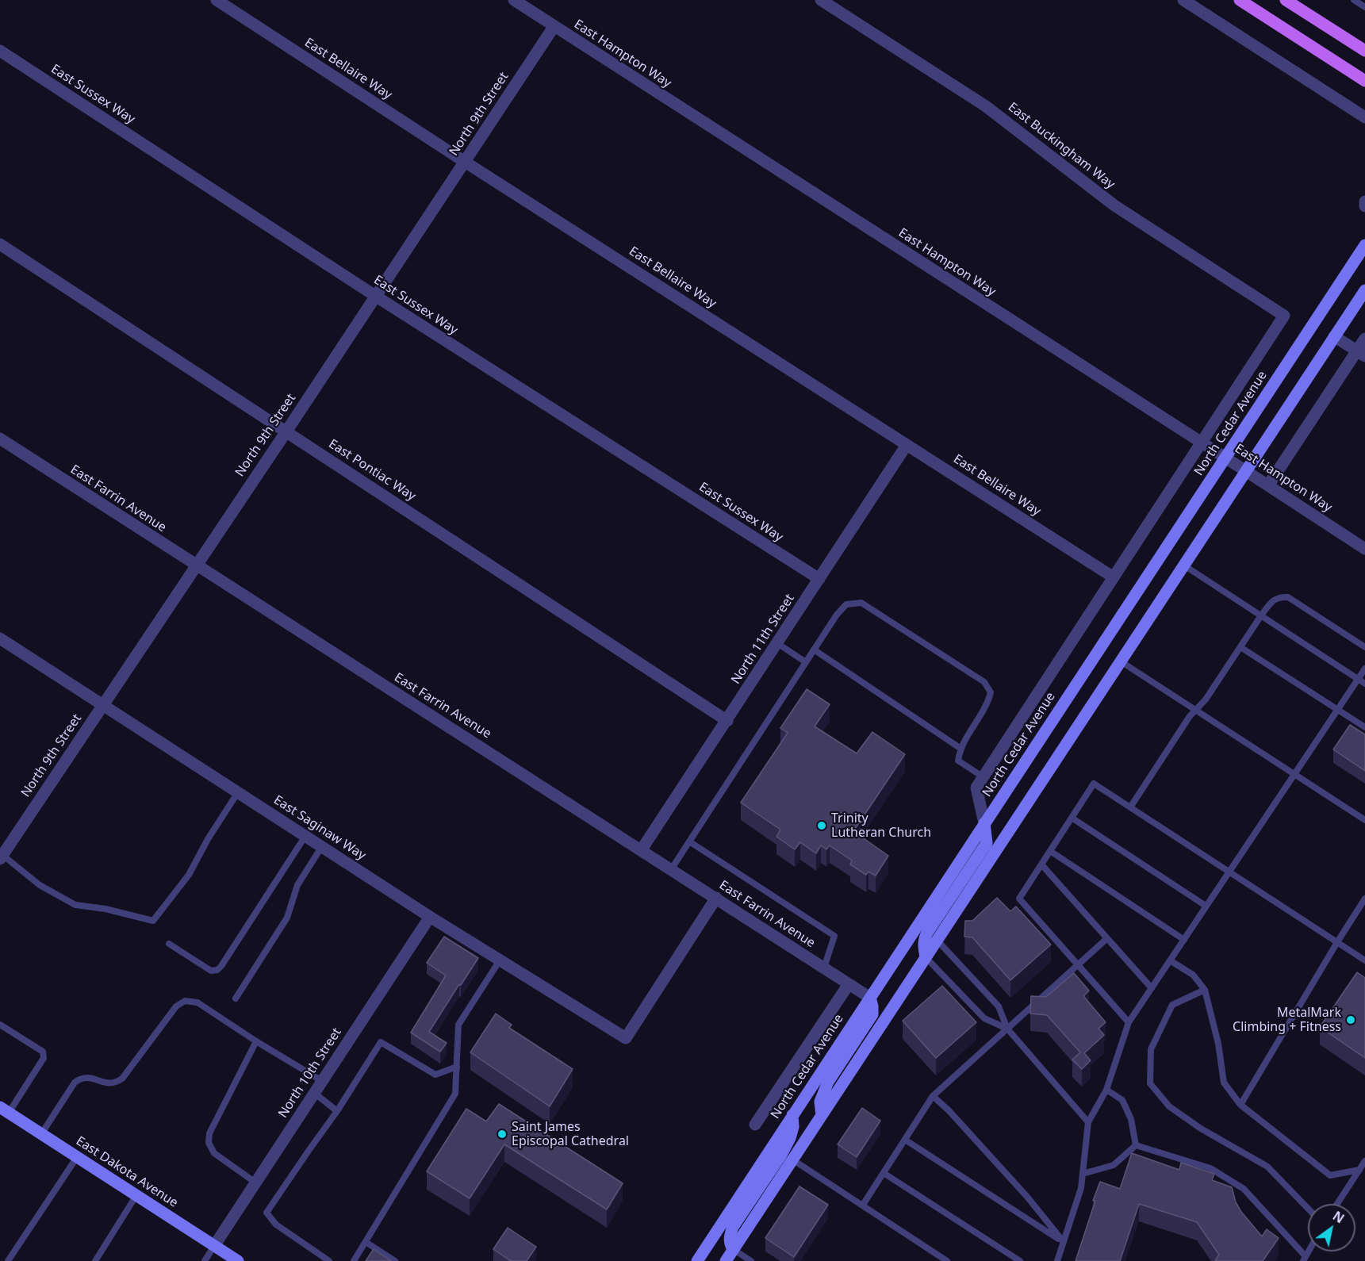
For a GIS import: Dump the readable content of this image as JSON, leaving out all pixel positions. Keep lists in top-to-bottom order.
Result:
{
  "streets": {
    "main road": ["North Cedar Avenue", "East Dakota Avenue"],
    "street": [
      "East Hampton Way",
      "East Bellaire Way",
      "East Sussex Way",
      "North 9th Street",
      "East Buckingham Way",
      "East Pontiac Way",
      "East Farrin Avenue",
      "North 11th Street",
      "East Saginaw Way",
      "North 10th Street"
    ]
  },
  "crossings": [
    ["East Hampton Way", "North 9th Street"],
    ["East Hampton Way", "East Buckingham Way"],
    ["East Hampton Way", "North Cedar Avenue"],
    ["East Bellaire Way", "North 9th Street"],
    ["East Bellaire Way", "North 11th Street"],
    ["East Sussex Way", "North 9th Street"],
    ["East Sussex Way", "North 11th Street"],
    ["North 9th Street", "East Pontiac Way"],
    ["North 9th Street", "East Farrin Avenue"],
    ["North 9th Street", "East Saginaw Way"],
    ["North Cedar Avenue", "East Farrin Avenue"],
    ["East Pontiac Way", "North 11th Street"],
    ["East Farrin Avenue", "North 11th Street"],
    ["East Farrin Avenue", "East Saginaw Way"],
    ["East Saginaw Way", "North 10th Street"],
    ["North 10th Street", "East Dakota Avenue"]
  ],
  "places": ["Trinity Lutheran Church", "MetalMark Climbing + Fitness", "Saint James Episcopal Cathedral"],
  "north": "top right"
}
